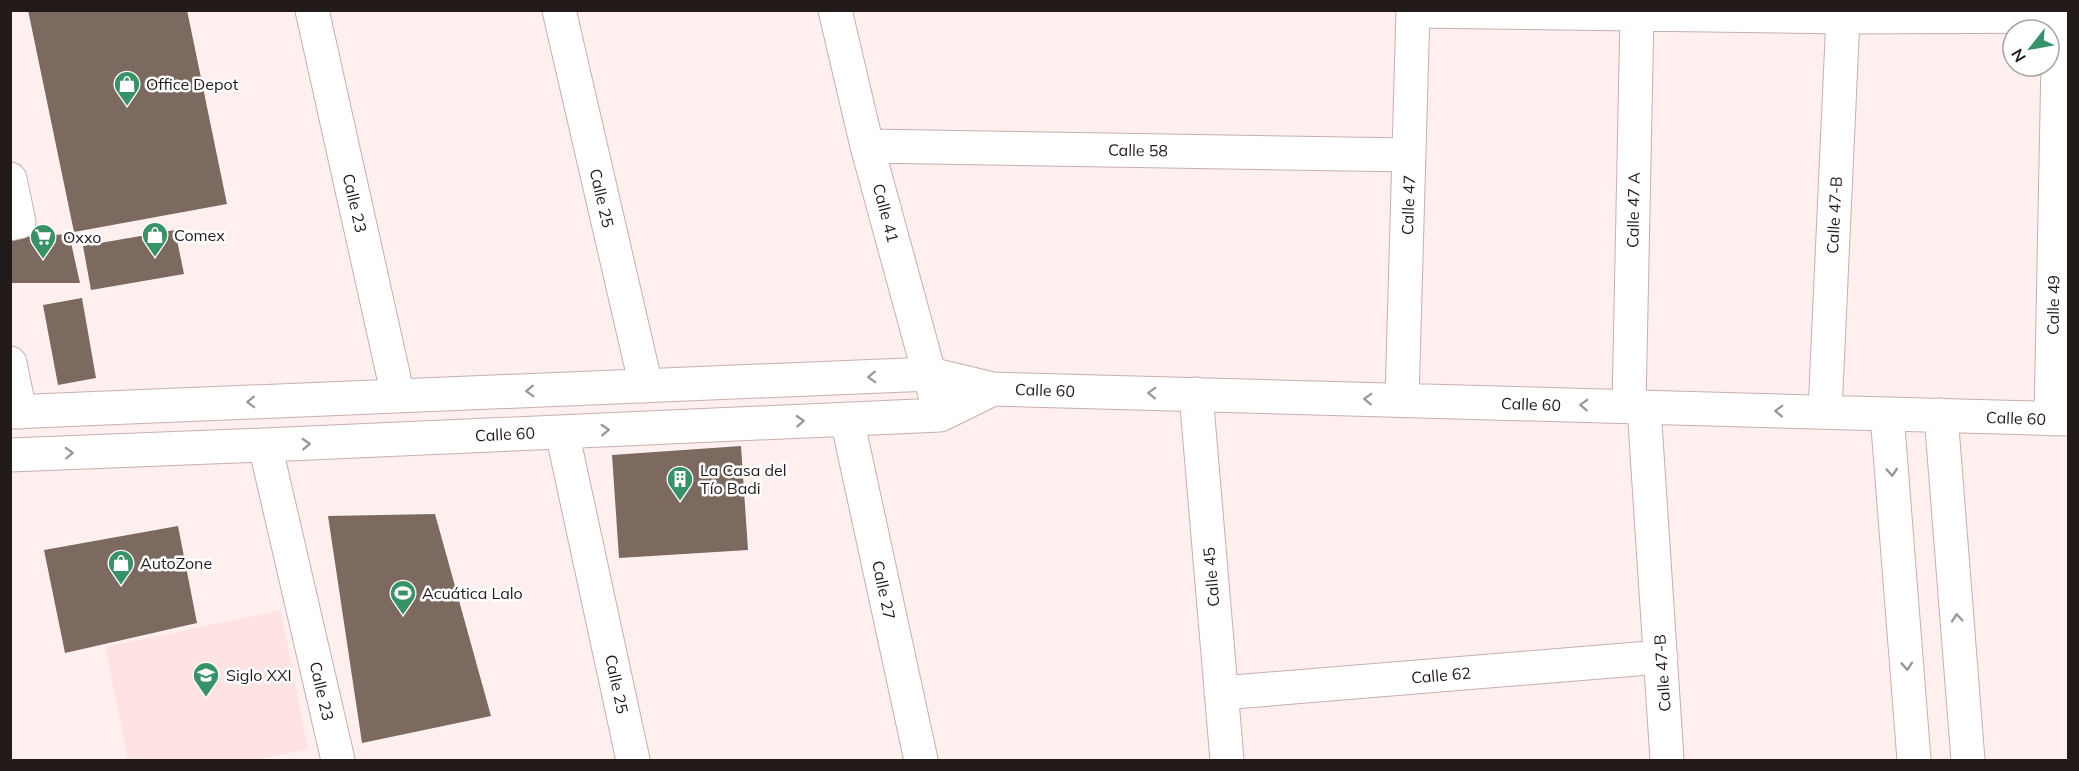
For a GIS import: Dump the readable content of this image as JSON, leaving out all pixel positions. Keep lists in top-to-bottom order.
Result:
{
  "streets": {
    "street": [
      "Calle 58",
      "Calle 25",
      "Calle 23",
      "Calle 47",
      "Calle 47 A",
      "Calle 41",
      "Calle 47-B",
      "Calle 49",
      "Calle 60",
      "Calle 45",
      "Calle 27",
      "Calle 62"
    ]
  },
  "crossings": [
    ["Calle 58", "Calle 47"],
    ["Calle 58", "Calle 41"],
    ["Calle 25", "Calle 60"],
    ["Calle 23", "Calle 60"],
    ["Calle 47", "Calle 60"],
    ["Calle 47 A", "Calle 47-B"],
    ["Calle 47 A", "Calle 60"],
    ["Calle 41", "Calle 60"],
    ["Calle 47-B", "Calle 60"],
    ["Calle 47-B", "Calle 62"],
    ["Calle 49", "Calle 60"],
    ["Calle 60", "Calle 45"],
    ["Calle 60", "Calle 27"],
    ["Calle 45", "Calle 62"]
  ],
  "places": {
    "shop": ["Office Depot", "Comex", "AutoZone"],
    "supermarket": ["Oxxo"],
    "building": ["La Casa del Tío Badi"],
    "sports": ["Acuática Lalo"],
    "school or university": ["Siglo XXI"]
  },
  "north": "bottom left"
}
